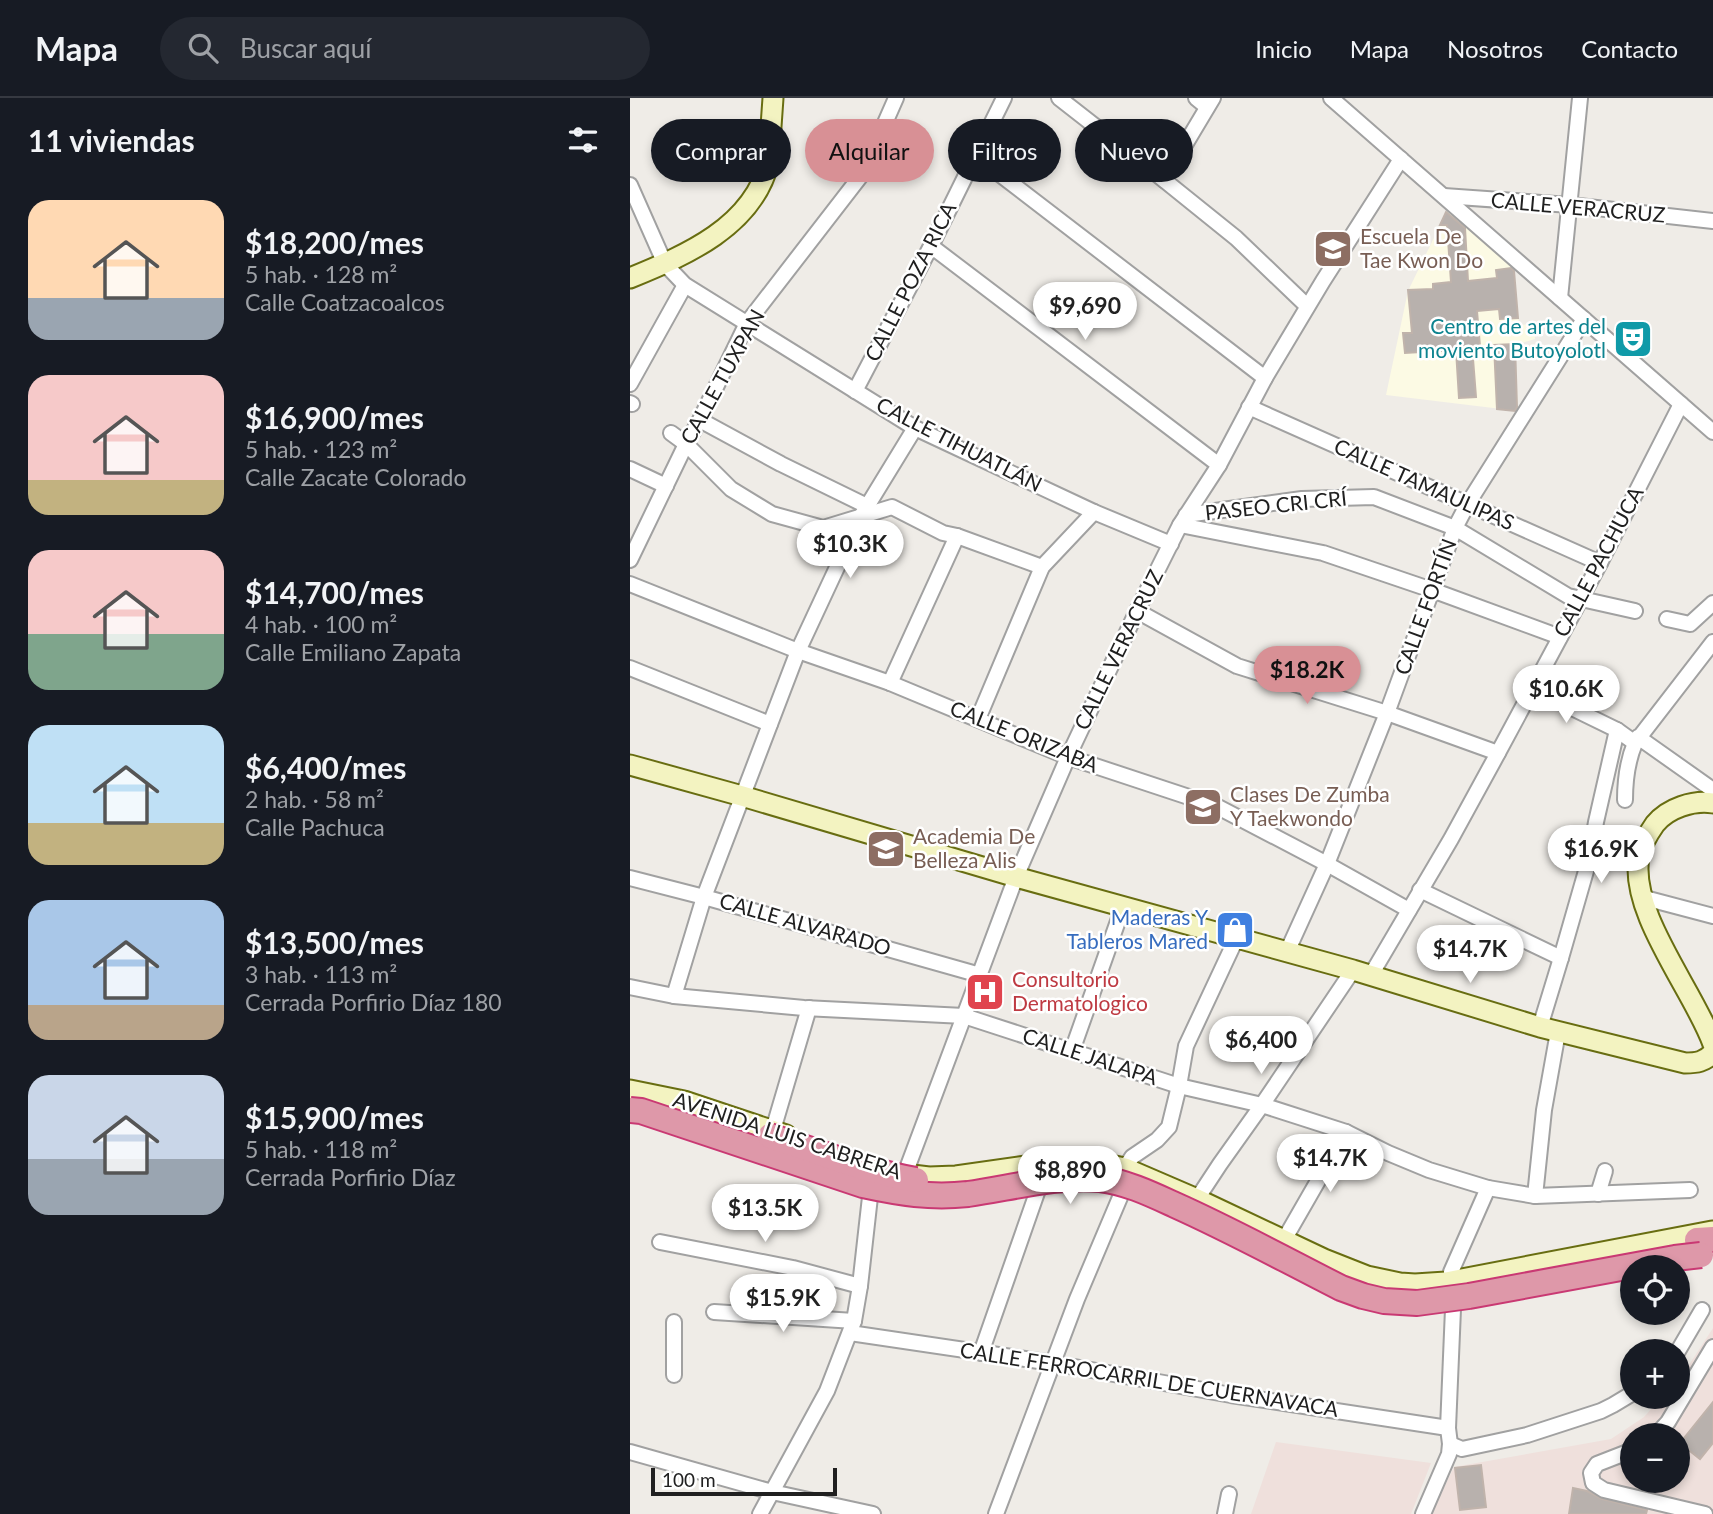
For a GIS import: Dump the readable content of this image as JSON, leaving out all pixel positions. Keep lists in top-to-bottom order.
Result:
{
  "streets": {
    "main road": ["AVENIDA LUIS CABRERA"],
    "street": [
      "CALLE VERACRUZ",
      "CALLE POZA RICA",
      "CALLE TUXPAN",
      "CALLE TIHUATLÁN",
      "CALLE TAMAULIPAS",
      "PASEO CRI CRÍ",
      "CALLE PACHUCA",
      "CALLE FORTÍN",
      "CALLE ORIZABA",
      "CALLE ALVARADO",
      "CALLE JALAPA",
      "CALLE FERROCARRIL DE CUERNAVACA"
    ]
  },
  "crossings": [
    ["CALLE VERACRUZ", "CALLE TIHUATLÁN"],
    ["CALLE VERACRUZ", "CALLE TAMAULIPAS"],
    ["CALLE VERACRUZ", "PASEO CRI CRÍ"],
    ["CALLE VERACRUZ", "CALLE ORIZABA"],
    ["CALLE VERACRUZ", "CALLE ALVARADO"],
    ["CALLE VERACRUZ", "CALLE JALAPA"],
    ["CALLE VERACRUZ", "AVENIDA LUIS CABRERA"],
    ["CALLE POZA RICA", "CALLE TIHUATLÁN"],
    ["CALLE TUXPAN", "CALLE TIHUATLÁN"],
    ["CALLE TAMAULIPAS", "CALLE PACHUCA"],
    ["CALLE TAMAULIPAS", "CALLE FORTÍN"],
    ["PASEO CRI CRÍ", "CALLE PACHUCA"],
    ["PASEO CRI CRÍ", "CALLE FORTÍN"],
    ["CALLE PACHUCA", "CALLE ORIZABA"],
    ["CALLE PACHUCA", "CALLE JALAPA"],
    ["CALLE PACHUCA", "AVENIDA LUIS CABRERA"],
    ["CALLE FORTÍN", "CALLE ORIZABA"]
  ],
  "places": {
    "school or university": ["Escuela De Tae Kwon Do", "Clases De Zumba Y Taekwondo", "Academia De Belleza Alis"],
    "theatre": ["Centro de artes del moviento Butoyolotl"],
    "shop": ["Maderas Y Tableros Mared"],
    "hospital": ["Consultorio Dermatologico"]
  },
  "scale_bar": "100 m",
  "page": {
    "header": "Mapa",
    "search": "Buscar aquí",
    "nav": [
      "Inicio",
      "Mapa",
      "Nosotros",
      "Contacto"
    ],
    "heading": "11 viviendas",
    "chip": [
      "Comprar",
      "Alquilar",
      "Filtros",
      "Nuevo"
    ],
    "list": [
      {
        "name": "$18,200/mes",
        "note": "5 hab. · 128 m² · Calle Coatzacoalcos"
      },
      {
        "name": "$16,900/mes",
        "note": "5 hab. · 123 m² · Calle Zacate Colorado"
      },
      {
        "name": "$14,700/mes",
        "note": "4 hab. · 100 m² · Calle Emiliano Zapata"
      },
      {
        "name": "$6,400/mes",
        "note": "2 hab. · 58 m² · Calle Pachuca"
      },
      {
        "name": "$13,500/mes",
        "note": "3 hab. · 113 m² · Cerrada Porfirio Díaz 180"
      },
      {
        "name": "$15,900/mes",
        "note": "5 hab. · 118 m² · Cerrada Porfirio Díaz"
      }
    ],
    "price": [
      "$9,690",
      "$10.3K",
      "$18.2K",
      "$10.6K",
      "$16.9K",
      "$14.7K",
      "$6,400",
      "$14.7K",
      "$8,890",
      "$13.5K",
      "$15.9K"
    ],
    "map_buttons": ["+", "−"],
    "scale": "100 m"
  }
}
